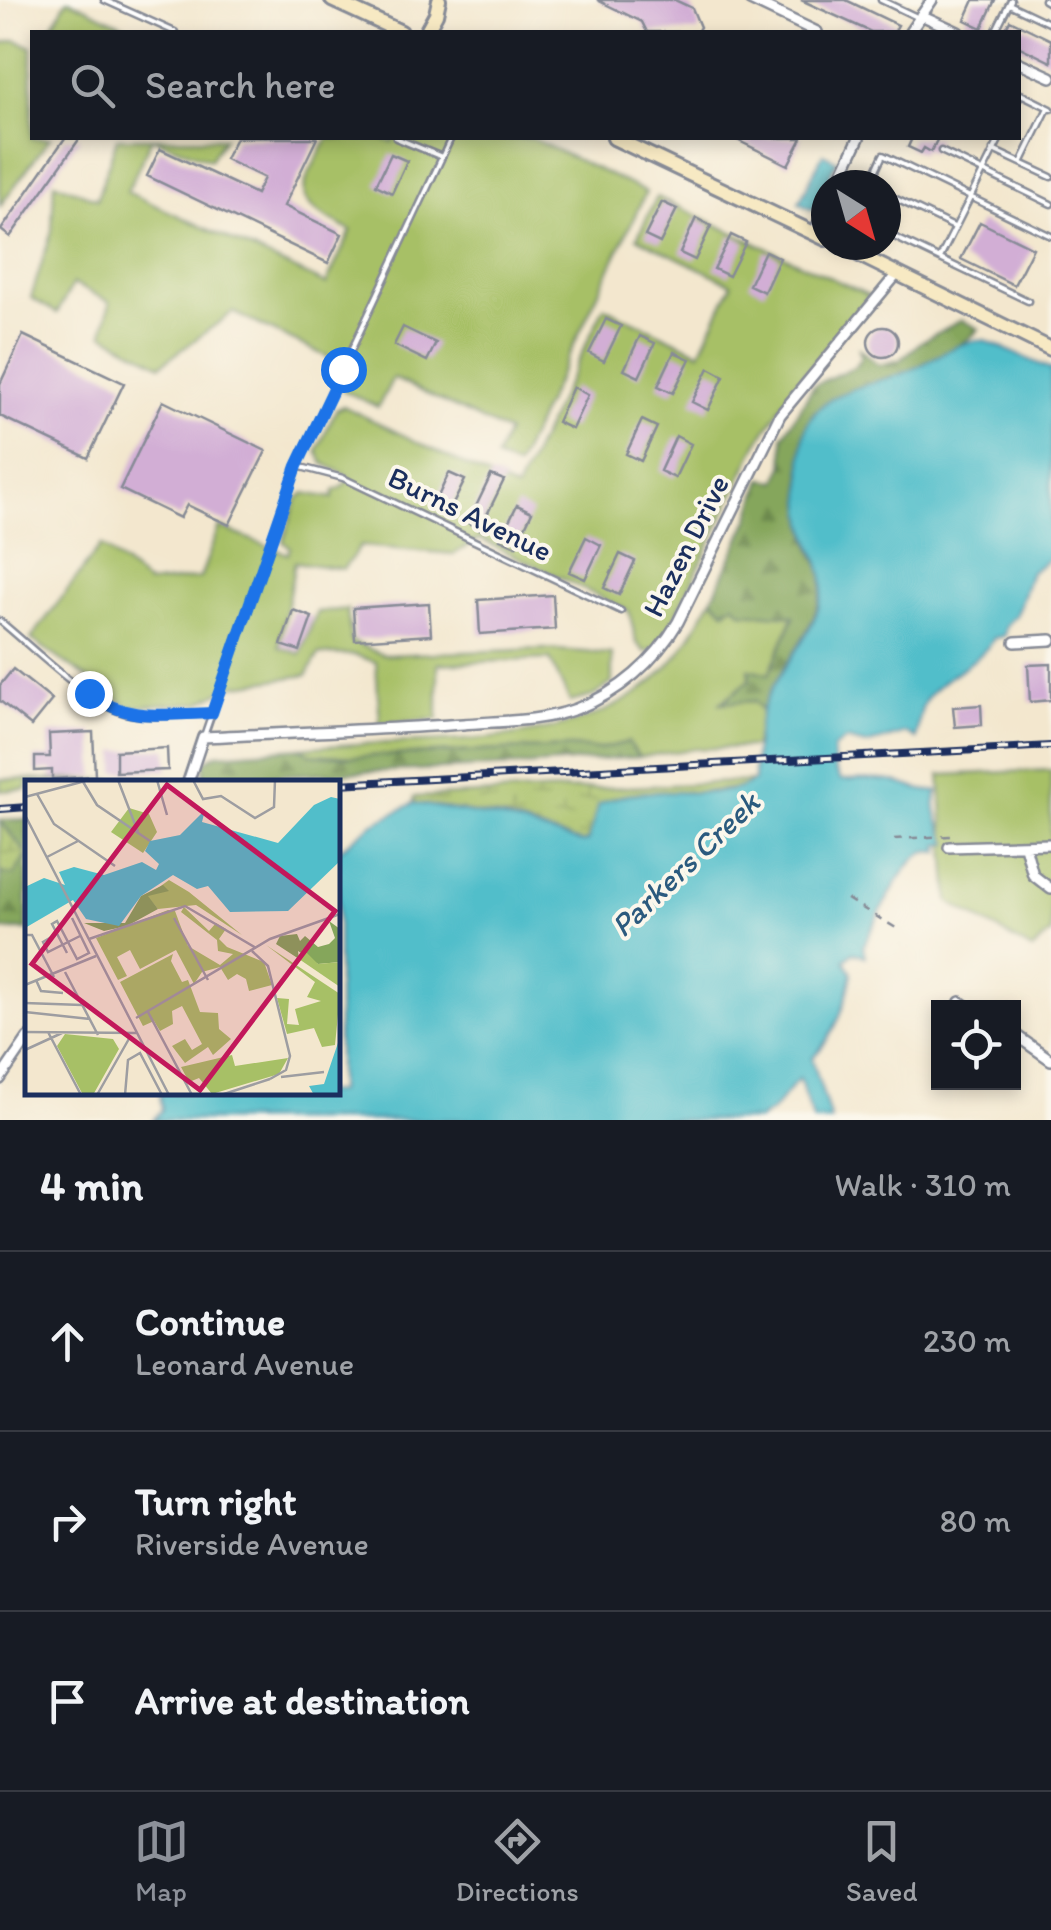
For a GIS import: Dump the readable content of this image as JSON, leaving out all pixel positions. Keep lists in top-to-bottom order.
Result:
{
  "streets": {
    "street": ["Hazen Drive"],
    "lane": ["Burns Avenue"]
  },
  "water": ["Parkers Creek"],
  "north": "bottom right",
  "page": {
    "search": "Search here",
    "heading": ["4 min", "Walk · 310 m"],
    "list": [
      ["Continue", "Leonard Avenue", "230 m"],
      ["Turn right", "Riverside Avenue", "80 m"],
      "Arrive at destination"
    ],
    "nav": ["Map", "Directions", "Saved"]
  }
}
